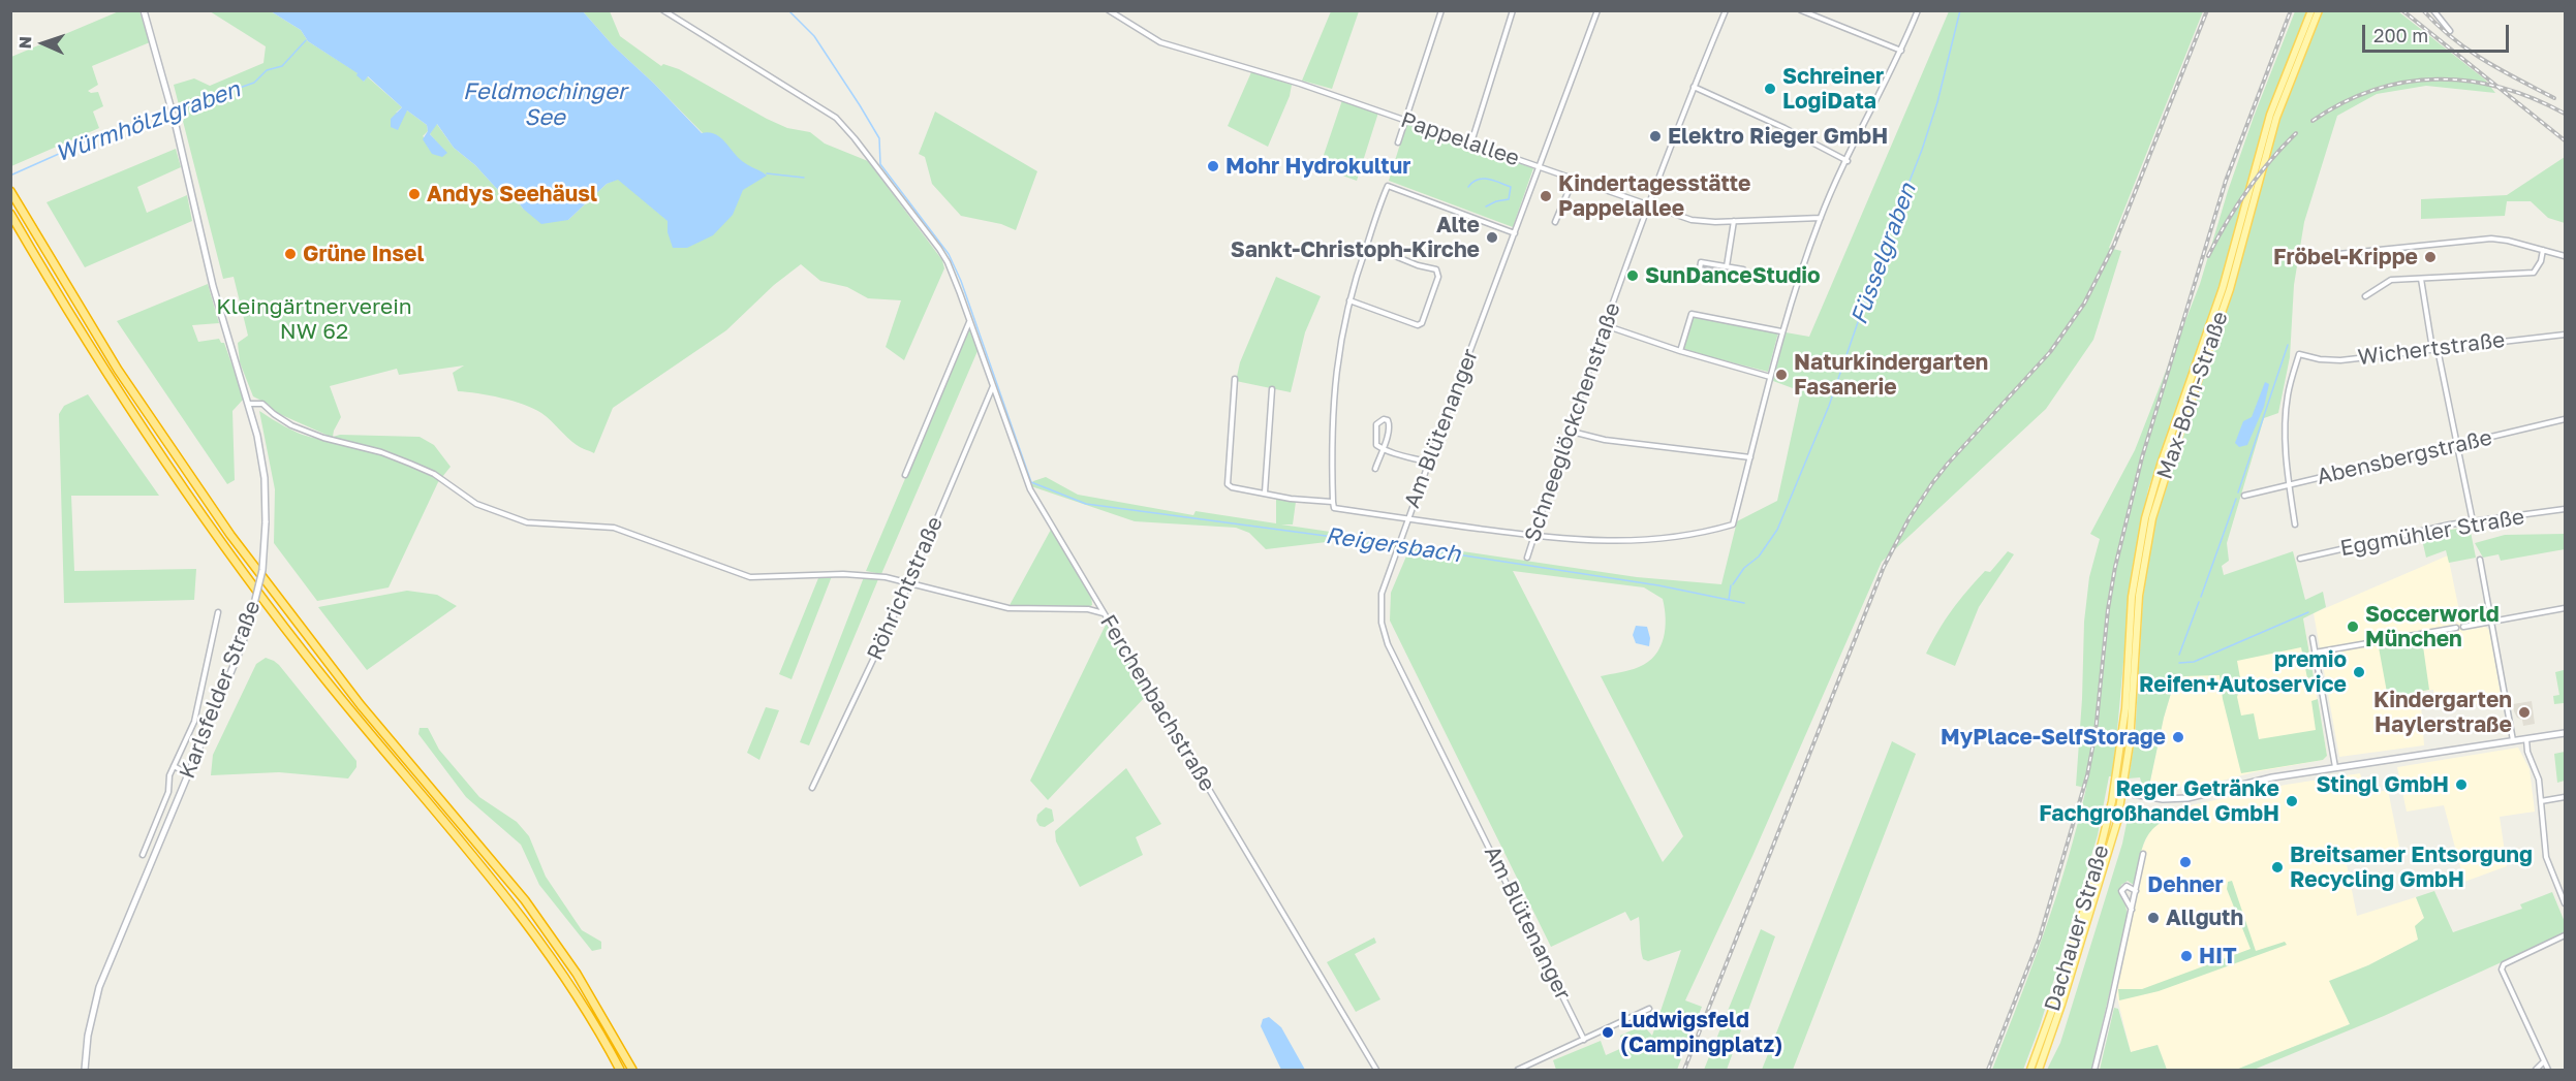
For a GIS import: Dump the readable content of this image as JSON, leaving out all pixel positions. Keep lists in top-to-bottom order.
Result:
{
  "streets": {
    "main road": ["Max-Born-Straße", "Dachauer Straße"],
    "street": [
      "Pappelallee",
      "Wichertstraße",
      "Schneeglöckchenstraße",
      "Am Blütenanger",
      "Abensbergstraße",
      "Eggmühler Straße",
      "Röhrichtstraße",
      "Karlsfelder Straße",
      "Ferchenbachstraße"
    ]
  },
  "crossings": [
    ["Pappelallee", "Schneeglöckchenstraße"],
    ["Pappelallee", "Am Blütenanger"],
    ["Wichertstraße", "Abensbergstraße"],
    ["Max-Born-Straße", "Dachauer Straße"],
    ["Röhrichtstraße", "Ferchenbachstraße"]
  ],
  "water": [
    "Feldmochinger See",
    "Würmhölzlgraben",
    "Füsselgraben",
    "Reigersbach"
  ],
  "parks": ["Kleingärtnerverein NW 62"],
  "places": [
    "Schreiner LogiData",
    "Elektro Rieger GmbH",
    "Mohr Hydrokultur",
    "Andys Seehäusl",
    "Kindertagesstätte Pappelallee",
    "Alte Sankt-Christoph-Kirche",
    "Grüne Insel",
    "Fröbel-Krippe",
    "SunDanceStudio",
    "Naturkindergarten Fasanerie",
    "Soccerworld München",
    "premio Reifen+Autoservice",
    "Kindergarten Haylerstraße",
    "MyPlace-SelfStorage",
    "Stingl GmbH",
    "Reger Getränke Fachgroßhandel GmbH",
    "Dehner",
    "Breitsamer Entsorgung Recycling GmbH",
    "Allguth",
    "HIT",
    "Ludwigsfeld (Campingplatz)"
  ],
  "scale_bar": "200 m",
  "north": "left"
}
